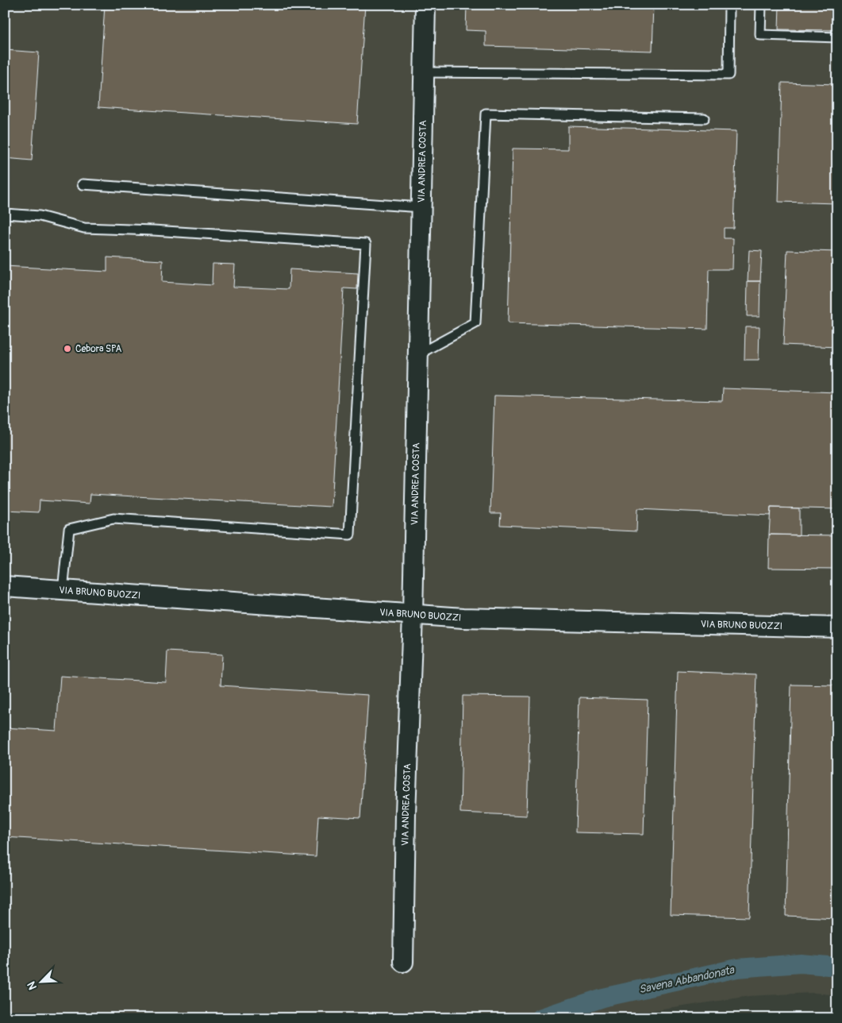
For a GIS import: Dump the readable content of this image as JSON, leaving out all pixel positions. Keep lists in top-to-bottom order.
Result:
{
  "streets": {
    "street": ["VIA ANDREA COSTA", "VIA BRUNO BUOZZI"]
  },
  "crossings": [
    ["VIA ANDREA COSTA", "VIA BRUNO BUOZZI"]
  ],
  "water": ["Savena Abbandonata"],
  "places": ["Cebora SPA"],
  "north": "bottom left"
}
